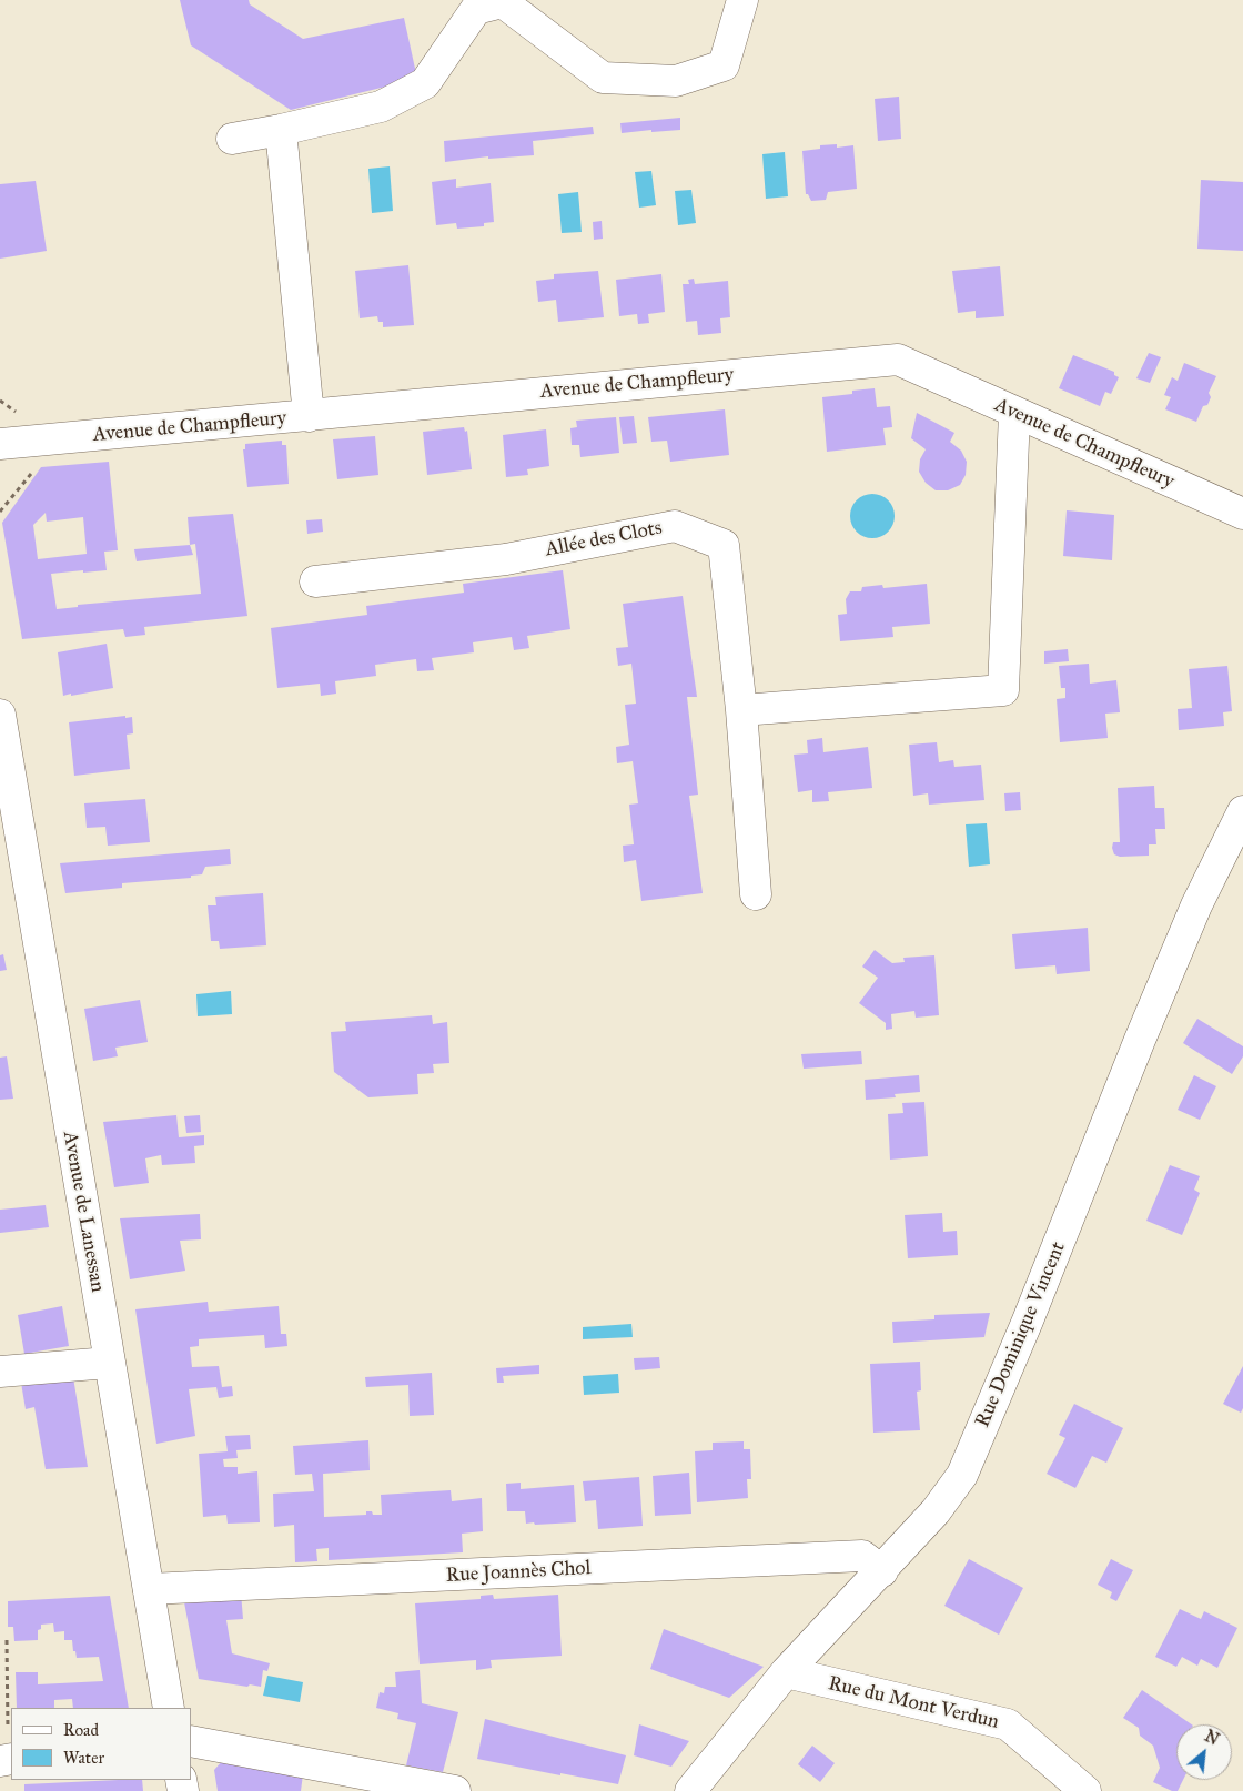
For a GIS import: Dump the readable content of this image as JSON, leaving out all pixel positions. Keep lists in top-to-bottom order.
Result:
{
  "streets": {
    "street": [
      "Avenue de Champfleury",
      "Allée des Clots",
      "Avenue de Lanessan",
      "Rue Dominique Vincent",
      "Rue Joannès Chol",
      "Rue du Mont Verdun"
    ]
  },
  "crossings": [
    ["Avenue de Lanessan", "Rue Joannès Chol"],
    ["Rue Dominique Vincent", "Rue Joannès Chol"],
    ["Rue Dominique Vincent", "Rue du Mont Verdun"]
  ],
  "legend": ["Road", "Water"],
  "north": "top right"
}
